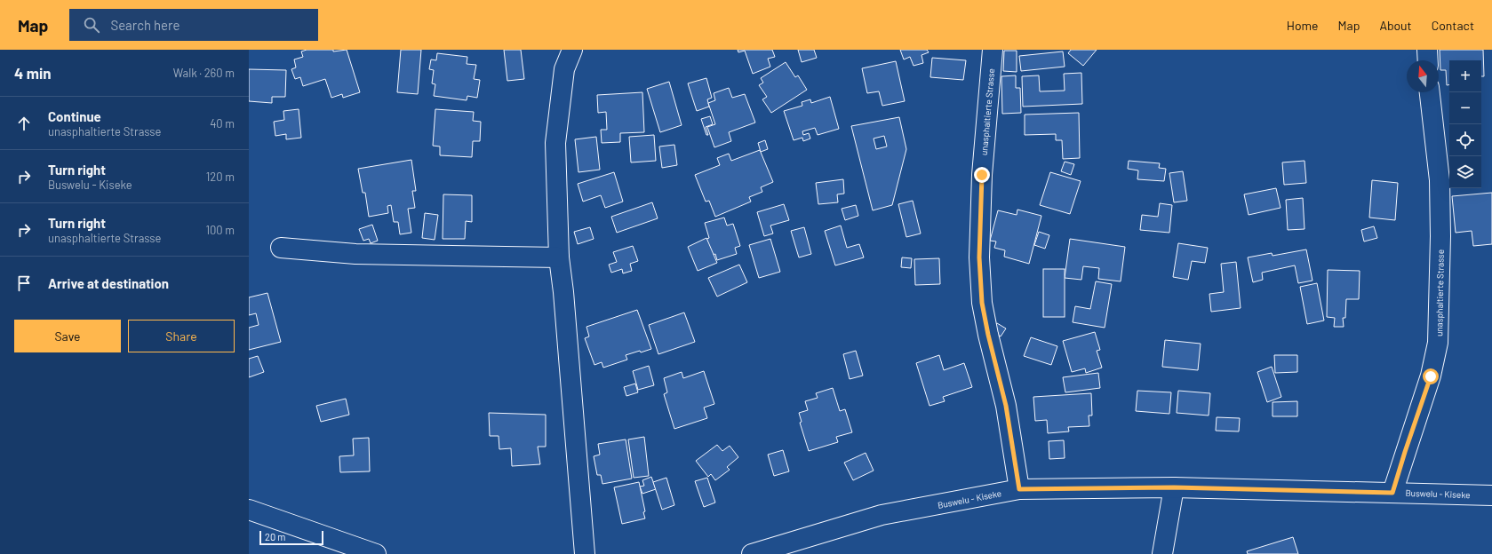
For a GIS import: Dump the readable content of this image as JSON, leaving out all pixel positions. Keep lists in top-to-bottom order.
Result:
{
  "streets": {
    "street": ["unasphaltierte Strasse", "Buswelu - Kiseke"]
  },
  "crossings": [
    ["unasphaltierte Strasse", "Buswelu - Kiseke"]
  ],
  "scale_bar": "20 m",
  "north": "top",
  "page": {
    "header": "Map",
    "search": "Search here",
    "nav": [
      "Home",
      "Map",
      "About",
      "Contact"
    ],
    "heading": ["4 min", "Walk · 260 m"],
    "map_buttons": ["+", "−"],
    "list": [
      ["Continue", "unasphaltierte Strasse", "40 m"],
      ["Turn right", "Buswelu - Kiseke", "120 m"],
      ["Turn right", "unasphaltierte Strasse", "100 m"],
      "Arrive at destination"
    ],
    "buttons": ["Save", "Share"],
    "scale": "20 m"
  }
}
